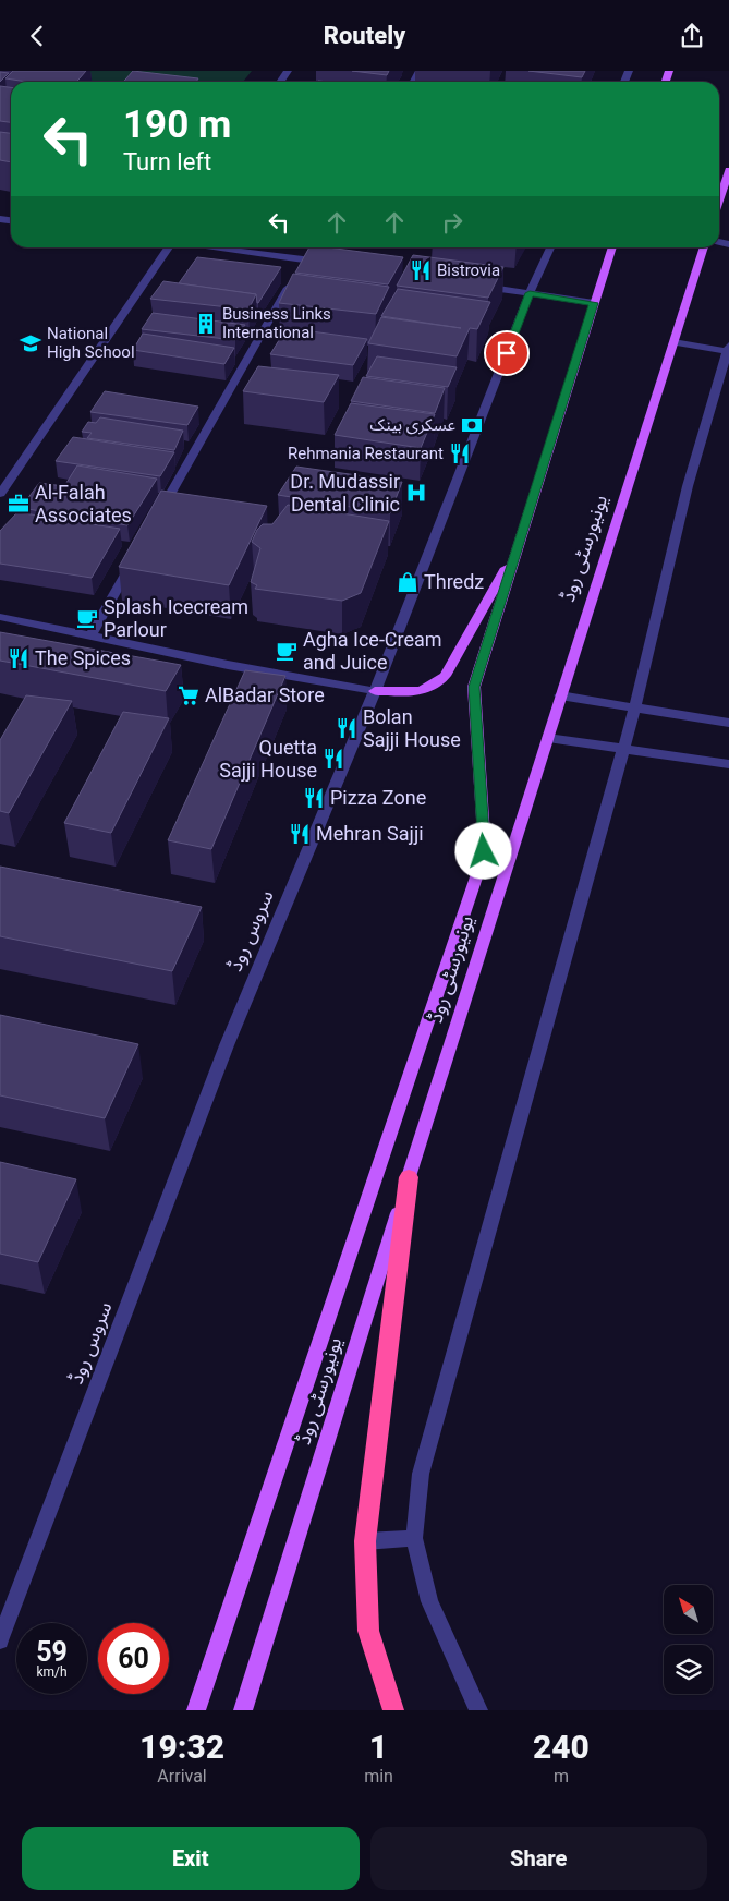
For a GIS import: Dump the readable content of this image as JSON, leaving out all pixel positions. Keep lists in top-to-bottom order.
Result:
{
  "streets": {
    "main road": ["یونیورسٹی روڈ"],
    "street": ["سروس روڈ"]
  },
  "places": {
    "restaurant": [
      "Bistrovia",
      "Rehmania Restaurant",
      "The Spices",
      "Bolan Sajji House",
      "Quetta Sajji House",
      "Pizza Zone",
      "Mehran Sajji"
    ],
    "building": ["Business Links International"],
    "school or university": ["National High School"],
    "bank": ["عسکری بینک"],
    "hospital": ["Dr. Mudassir Dental Clinic"],
    "office": ["Al-Falah Associates"],
    "shop": ["Thredz"],
    "cafe": ["Splash Icecream Parlour", "Agha Ice-Cream and Juice"],
    "supermarket": ["AlBadar Store"]
  },
  "north": "top left",
  "page": {
    "header": "Routely",
    "turn": ["190 m", "Turn left"],
    "speed": "59 km/h",
    "limit": "60",
    "eta": [
      "19:32",
      "Arrival",
      "1",
      "min",
      "240",
      "m"
    ],
    "buttons": ["Exit", "Share"]
  }
}
